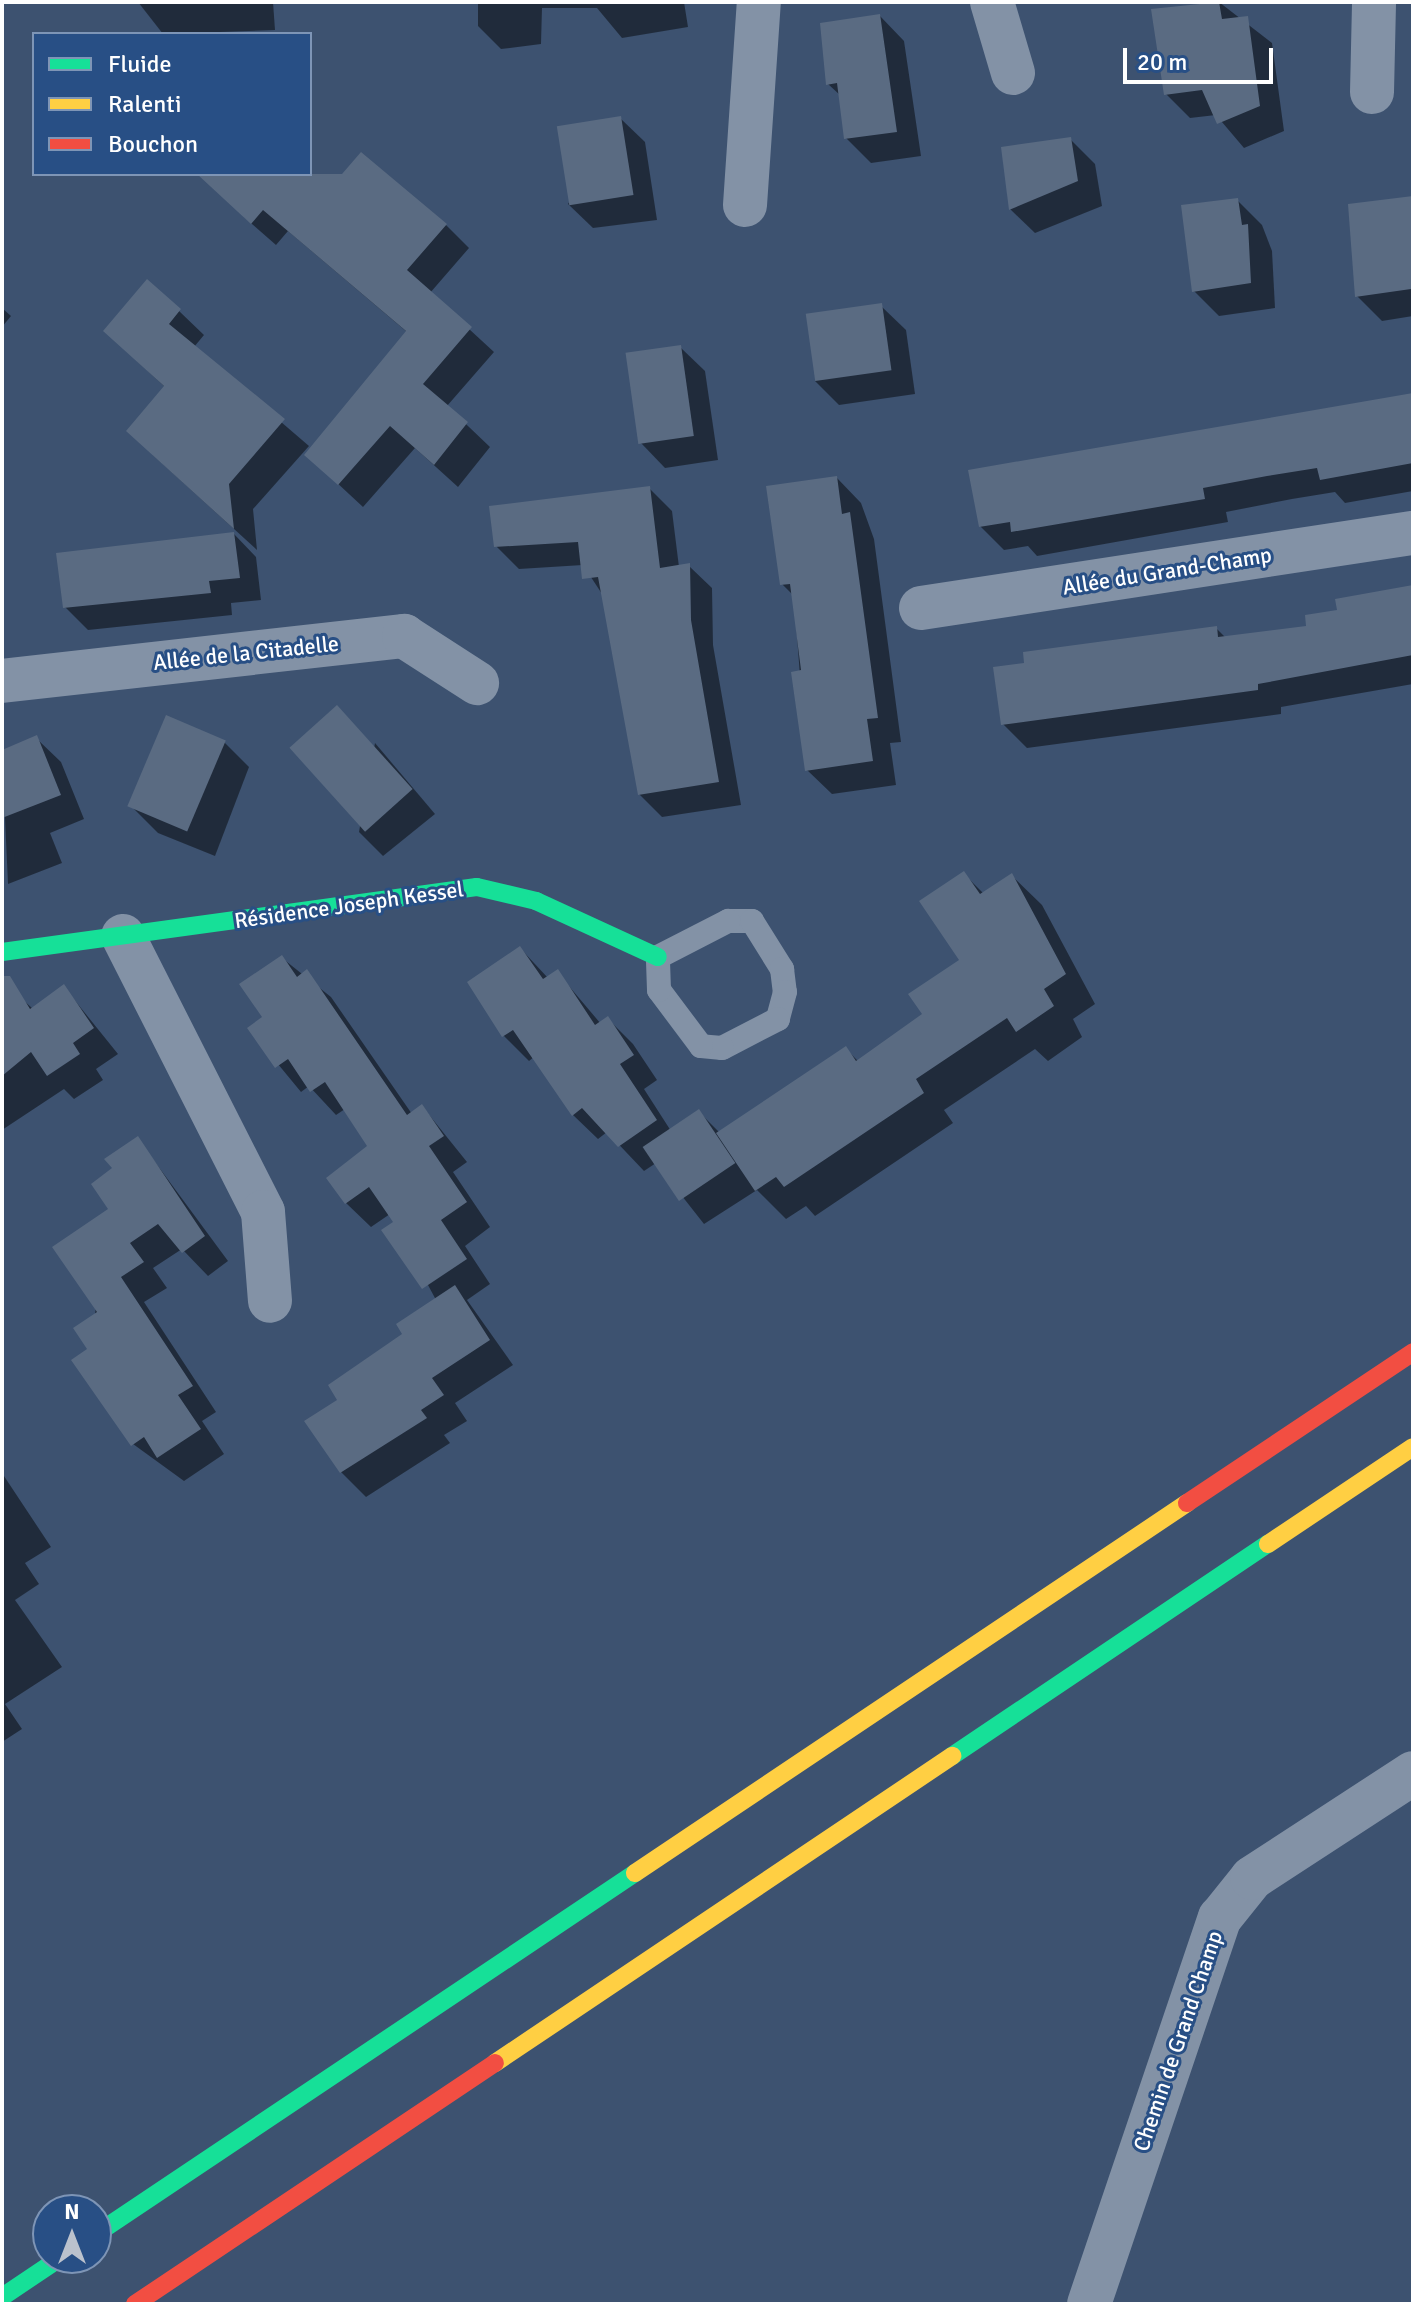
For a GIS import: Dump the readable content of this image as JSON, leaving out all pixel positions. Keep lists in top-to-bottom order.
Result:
{
  "streets": {
    "main road": ["Résidence Joseph Kessel"],
    "street": ["Allée du Grand-Champ", "Allée de la Citadelle", "Chemin de Grand Champ"]
  },
  "legend": ["Fluide", "Ralenti", "Bouchon"],
  "scale_bar": "20 m",
  "north": "top"
}
